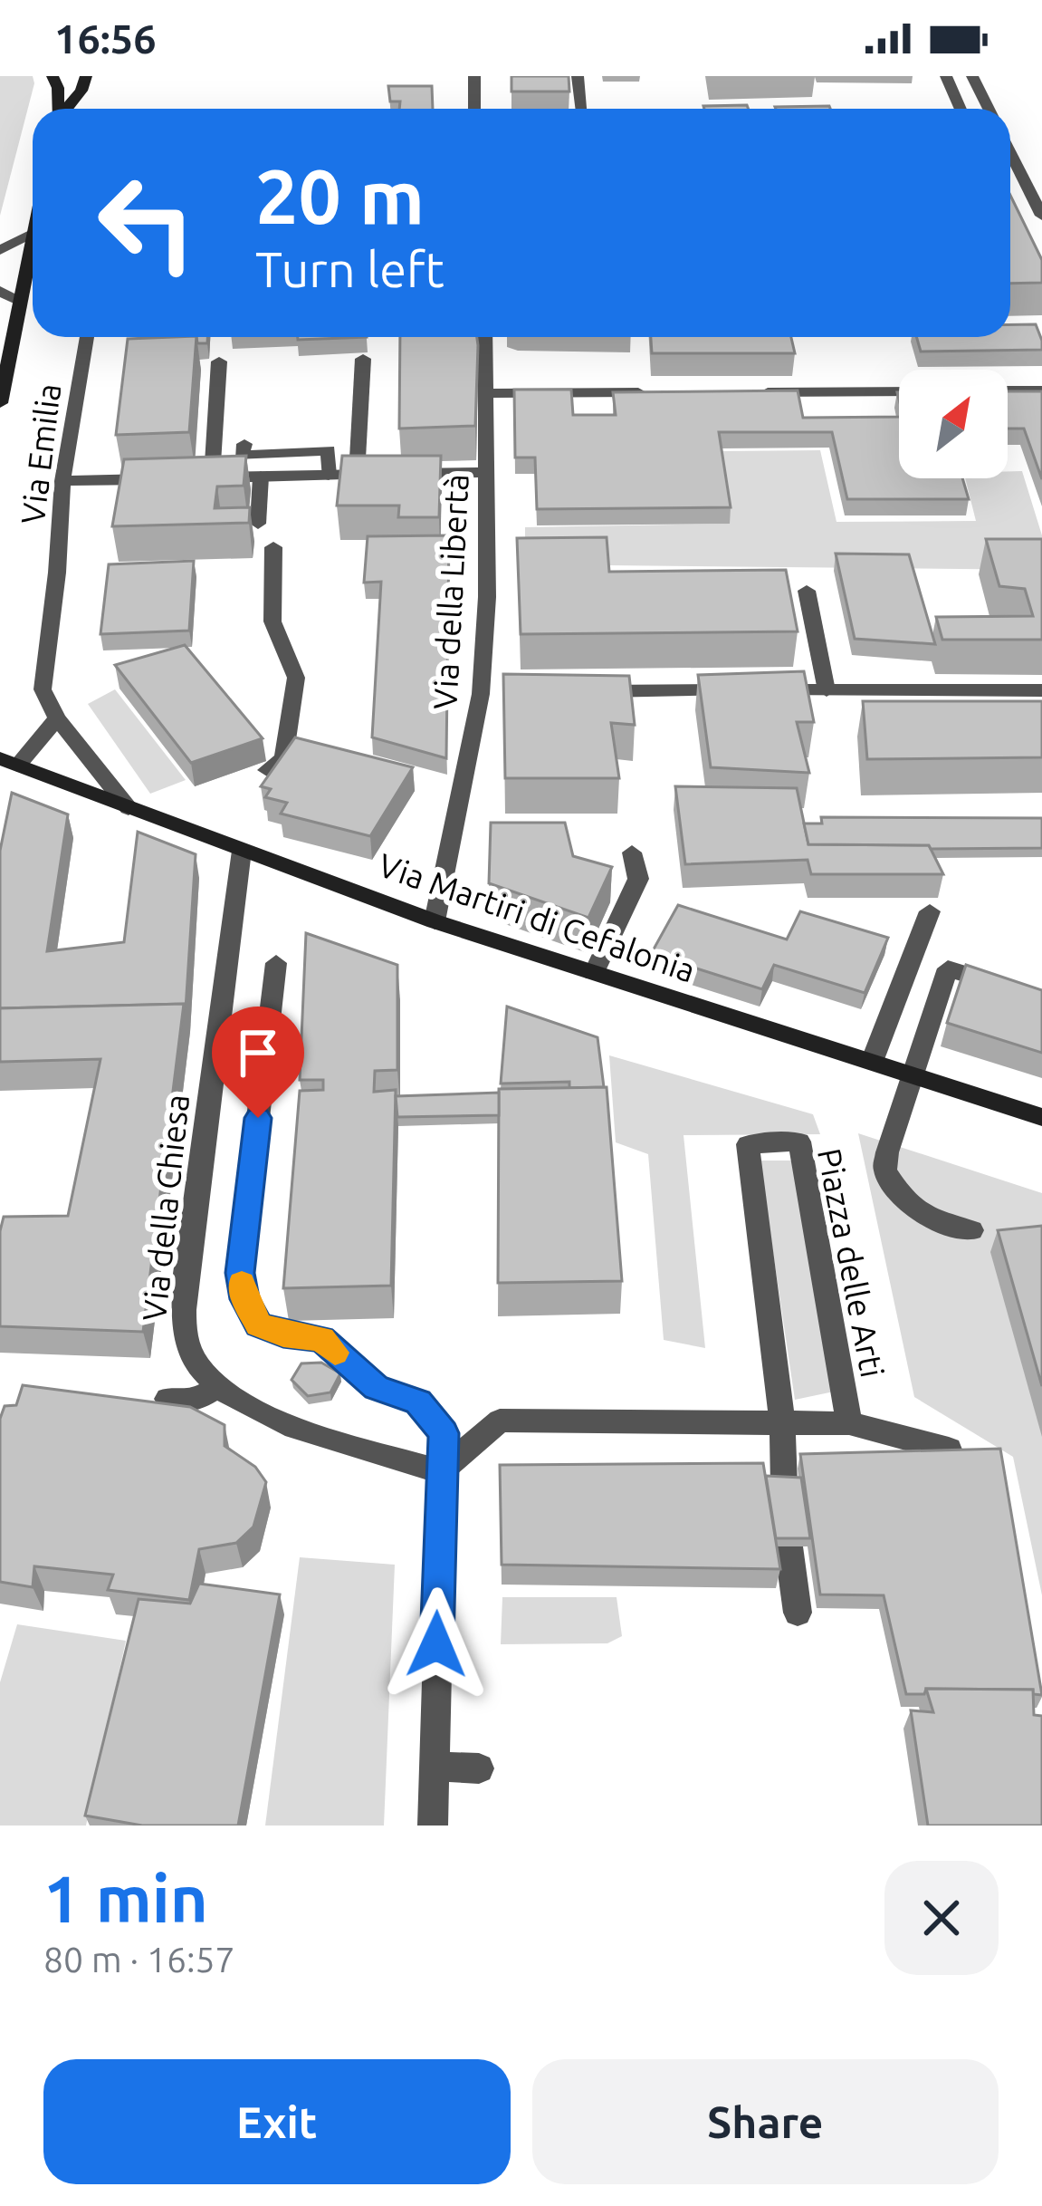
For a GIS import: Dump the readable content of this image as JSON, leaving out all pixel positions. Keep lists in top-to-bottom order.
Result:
{
  "streets": {
    "street": [
      "Via Emilia",
      "Via della Libertà",
      "Via Martiri di Cefalonia",
      "Via della Chiesa",
      "Piazza delle Arti"
    ]
  },
  "crossings": [
    ["Via della Libertà", "Via Martiri di Cefalonia"],
    ["Via Martiri di Cefalonia", "Via della Chiesa"]
  ],
  "north": "top right",
  "page": {
    "status": "16:56",
    "turn": ["20 m", "Turn left"],
    "heading": ["1 min", "80 m · 16:57"],
    "buttons": ["Exit", "Share"]
  }
}
